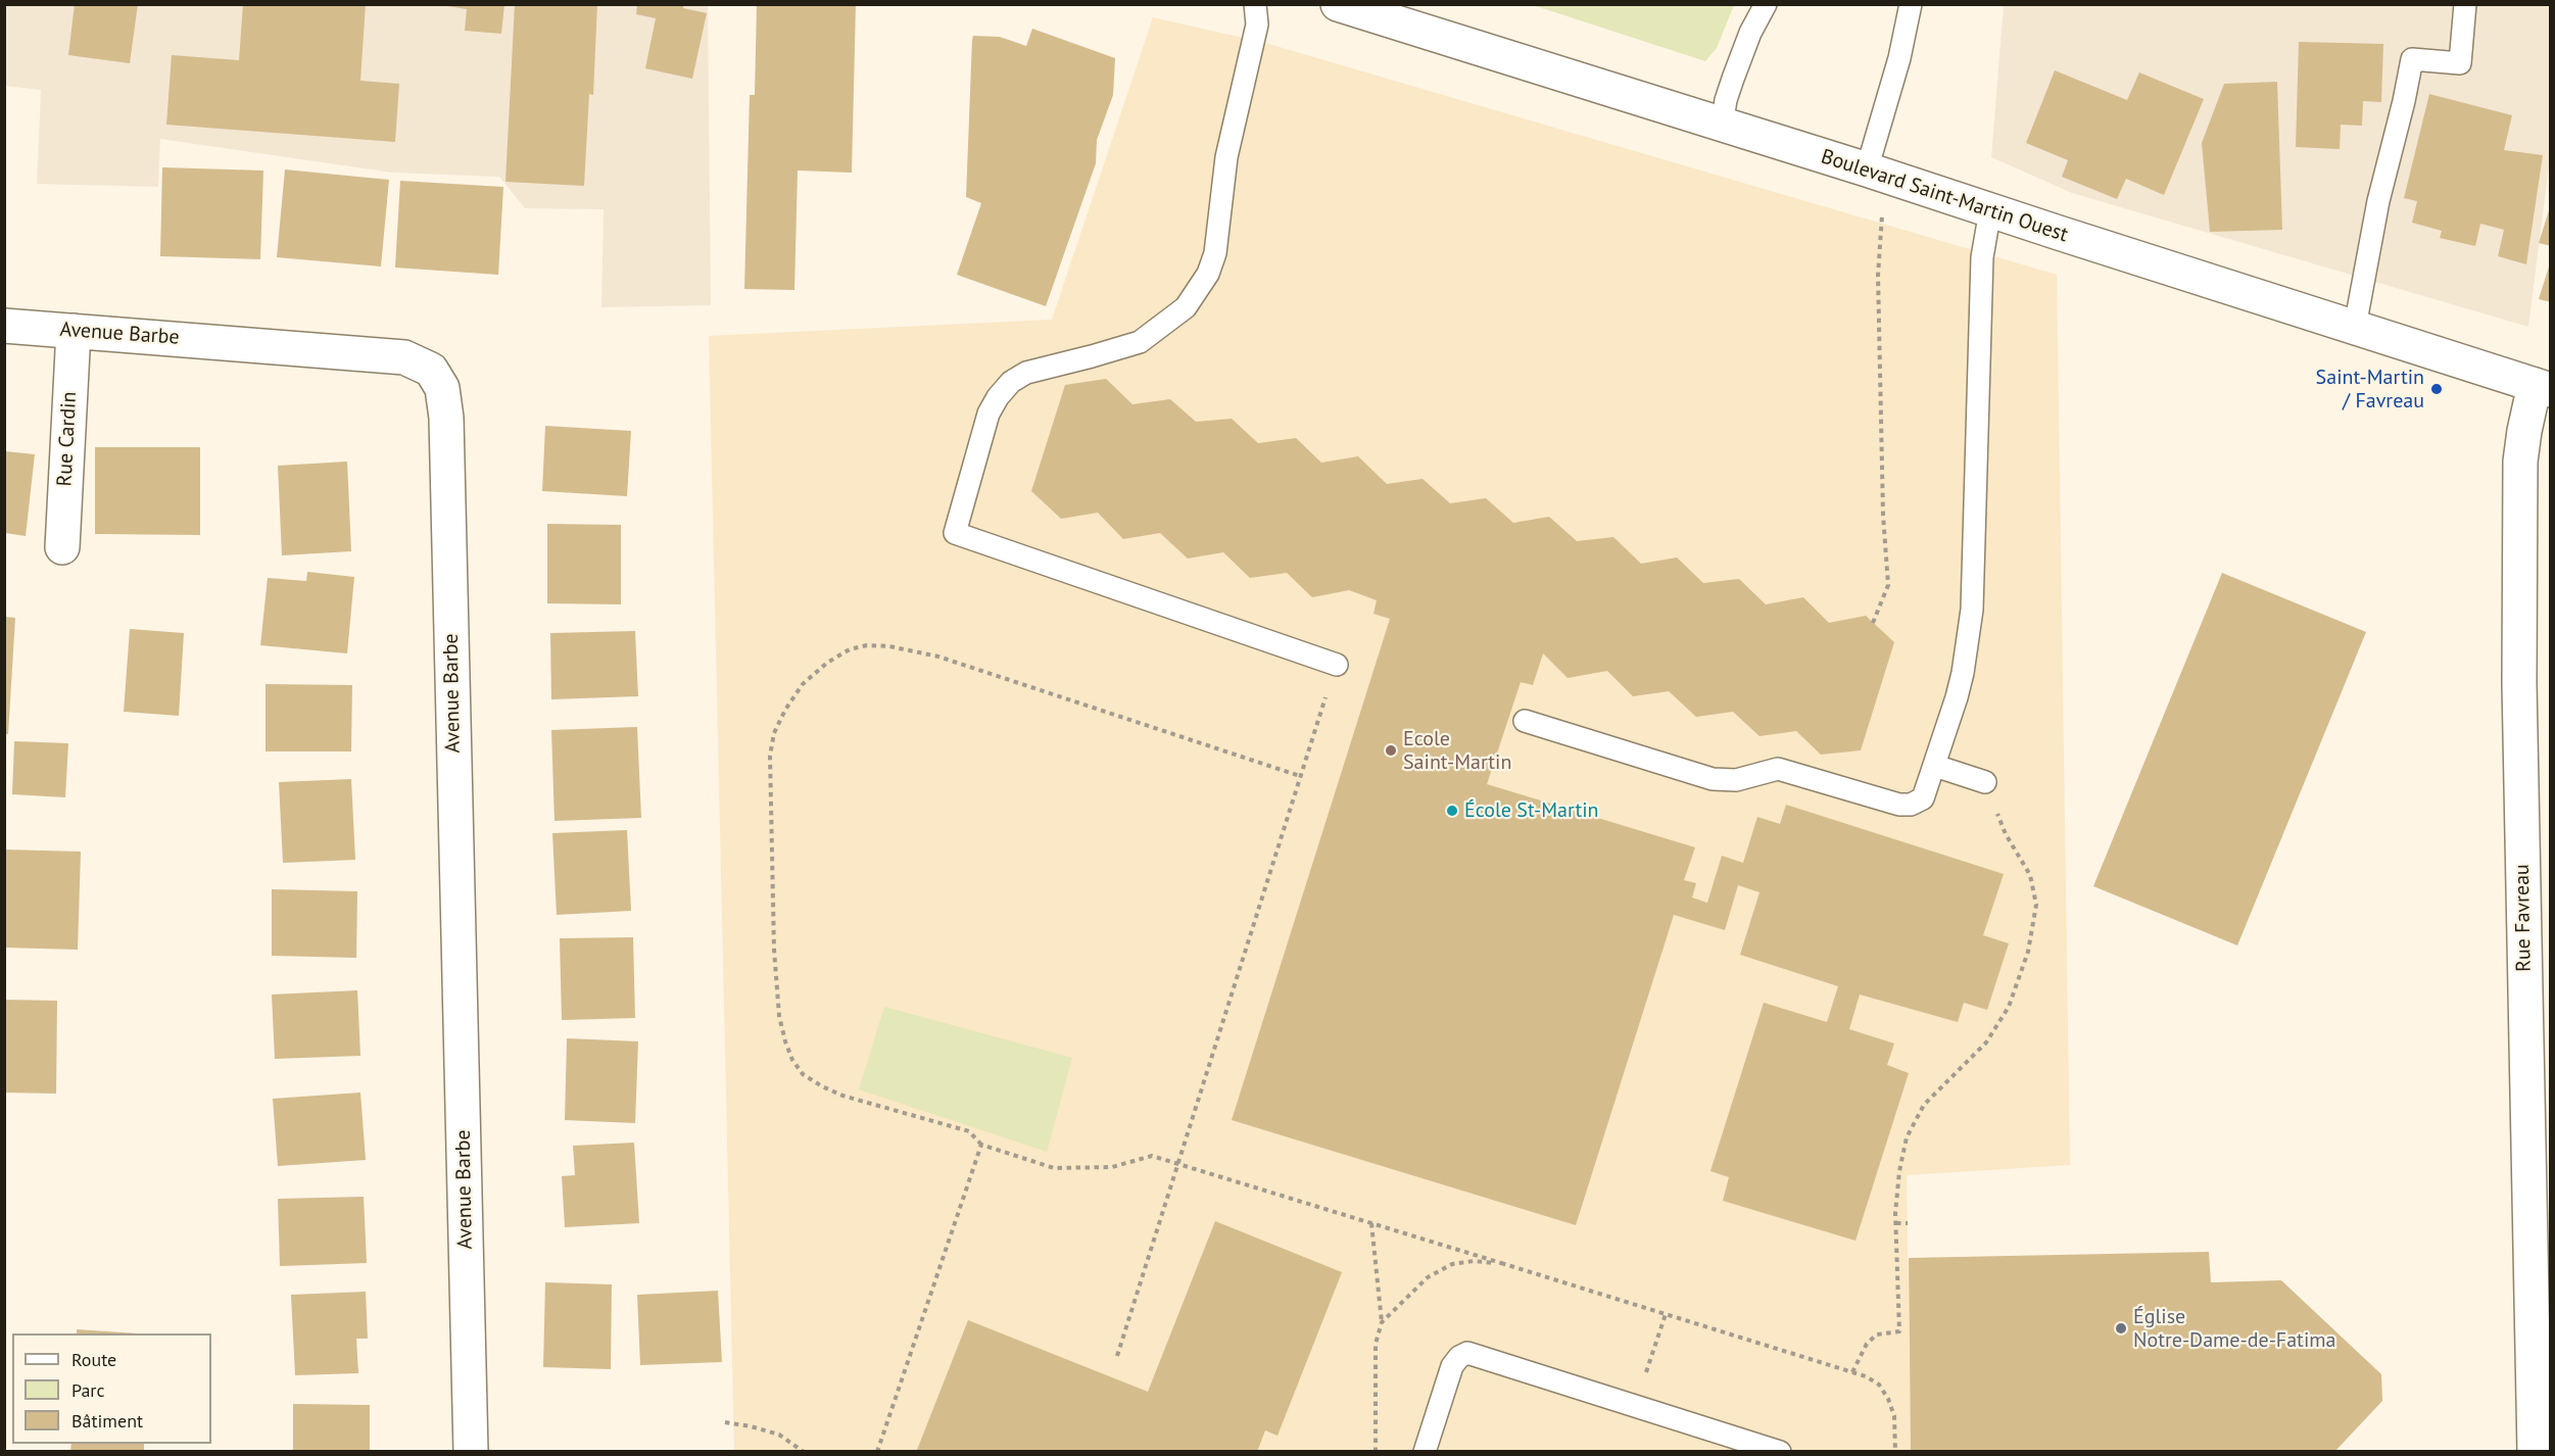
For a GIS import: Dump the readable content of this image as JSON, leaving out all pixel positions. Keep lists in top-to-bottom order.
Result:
{
  "streets": {
    "street": [
      "Boulevard Saint-Martin Ouest",
      "Avenue Barbe",
      "Rue Cardin",
      "Rue Favreau"
    ]
  },
  "crossings": [
    ["Boulevard Saint-Martin Ouest", "Rue Favreau"],
    ["Avenue Barbe", "Rue Cardin"]
  ],
  "places": [
    "Saint-Martin / Favreau",
    "Ecole Saint-Martin",
    "École St-Martin",
    "Église Notre-Dame-de-Fatima"
  ],
  "legend": ["Route", "Parc", "Bâtiment"]
}
